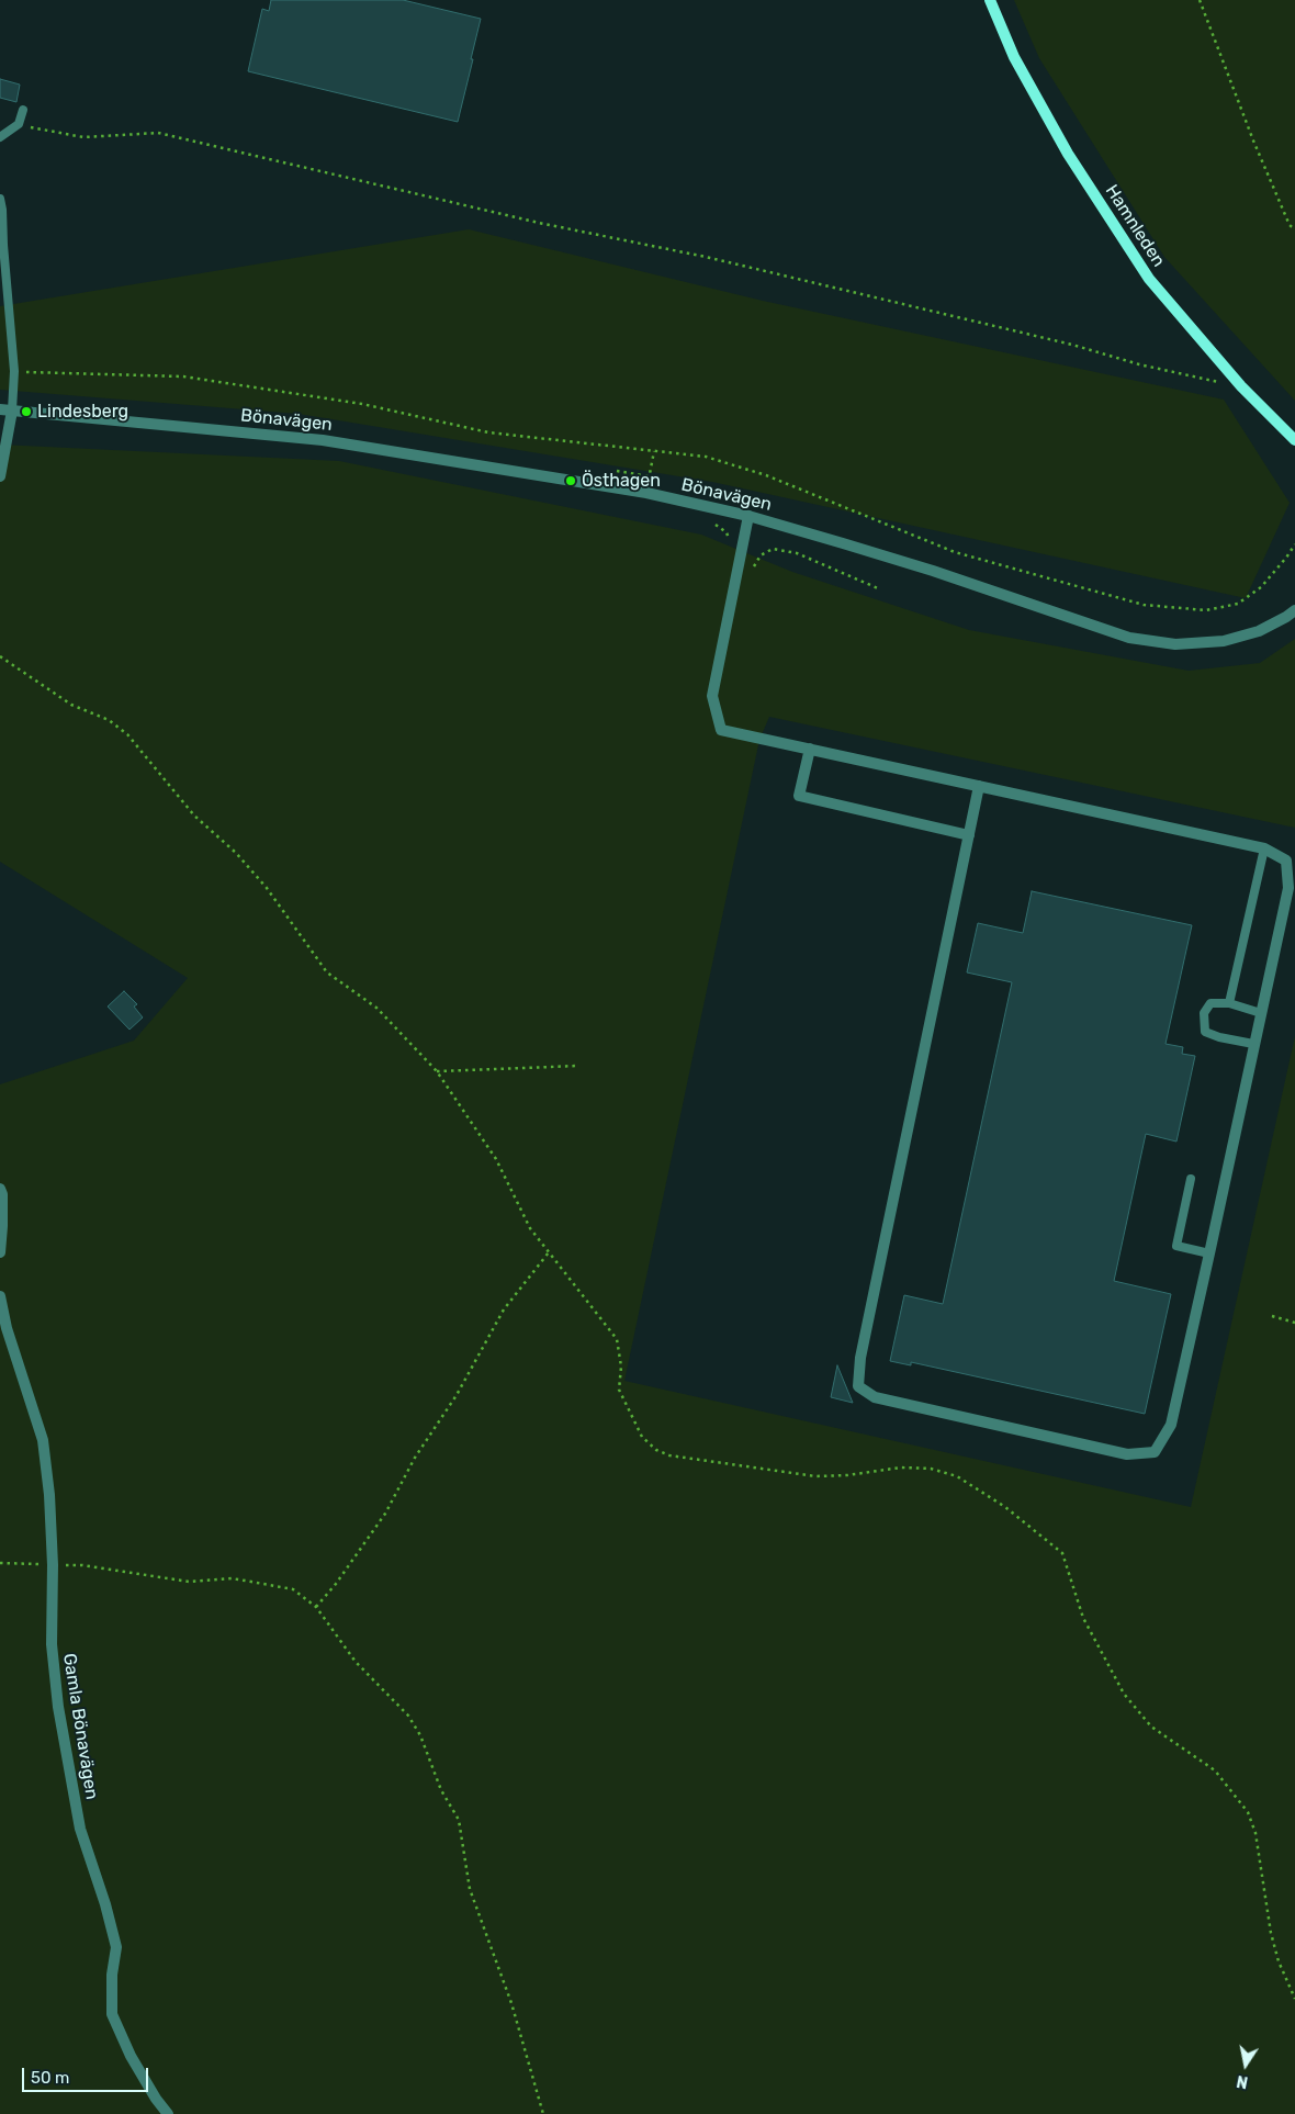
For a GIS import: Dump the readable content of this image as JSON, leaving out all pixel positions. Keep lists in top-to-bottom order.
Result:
{
  "streets": {
    "main road": ["Hamnleden"],
    "street": ["Bönavägen", "Gamla Bönavägen"]
  },
  "places": ["Lindesberg", "Östhagen"],
  "scale_bar": "50 m",
  "north": "bottom"
}
